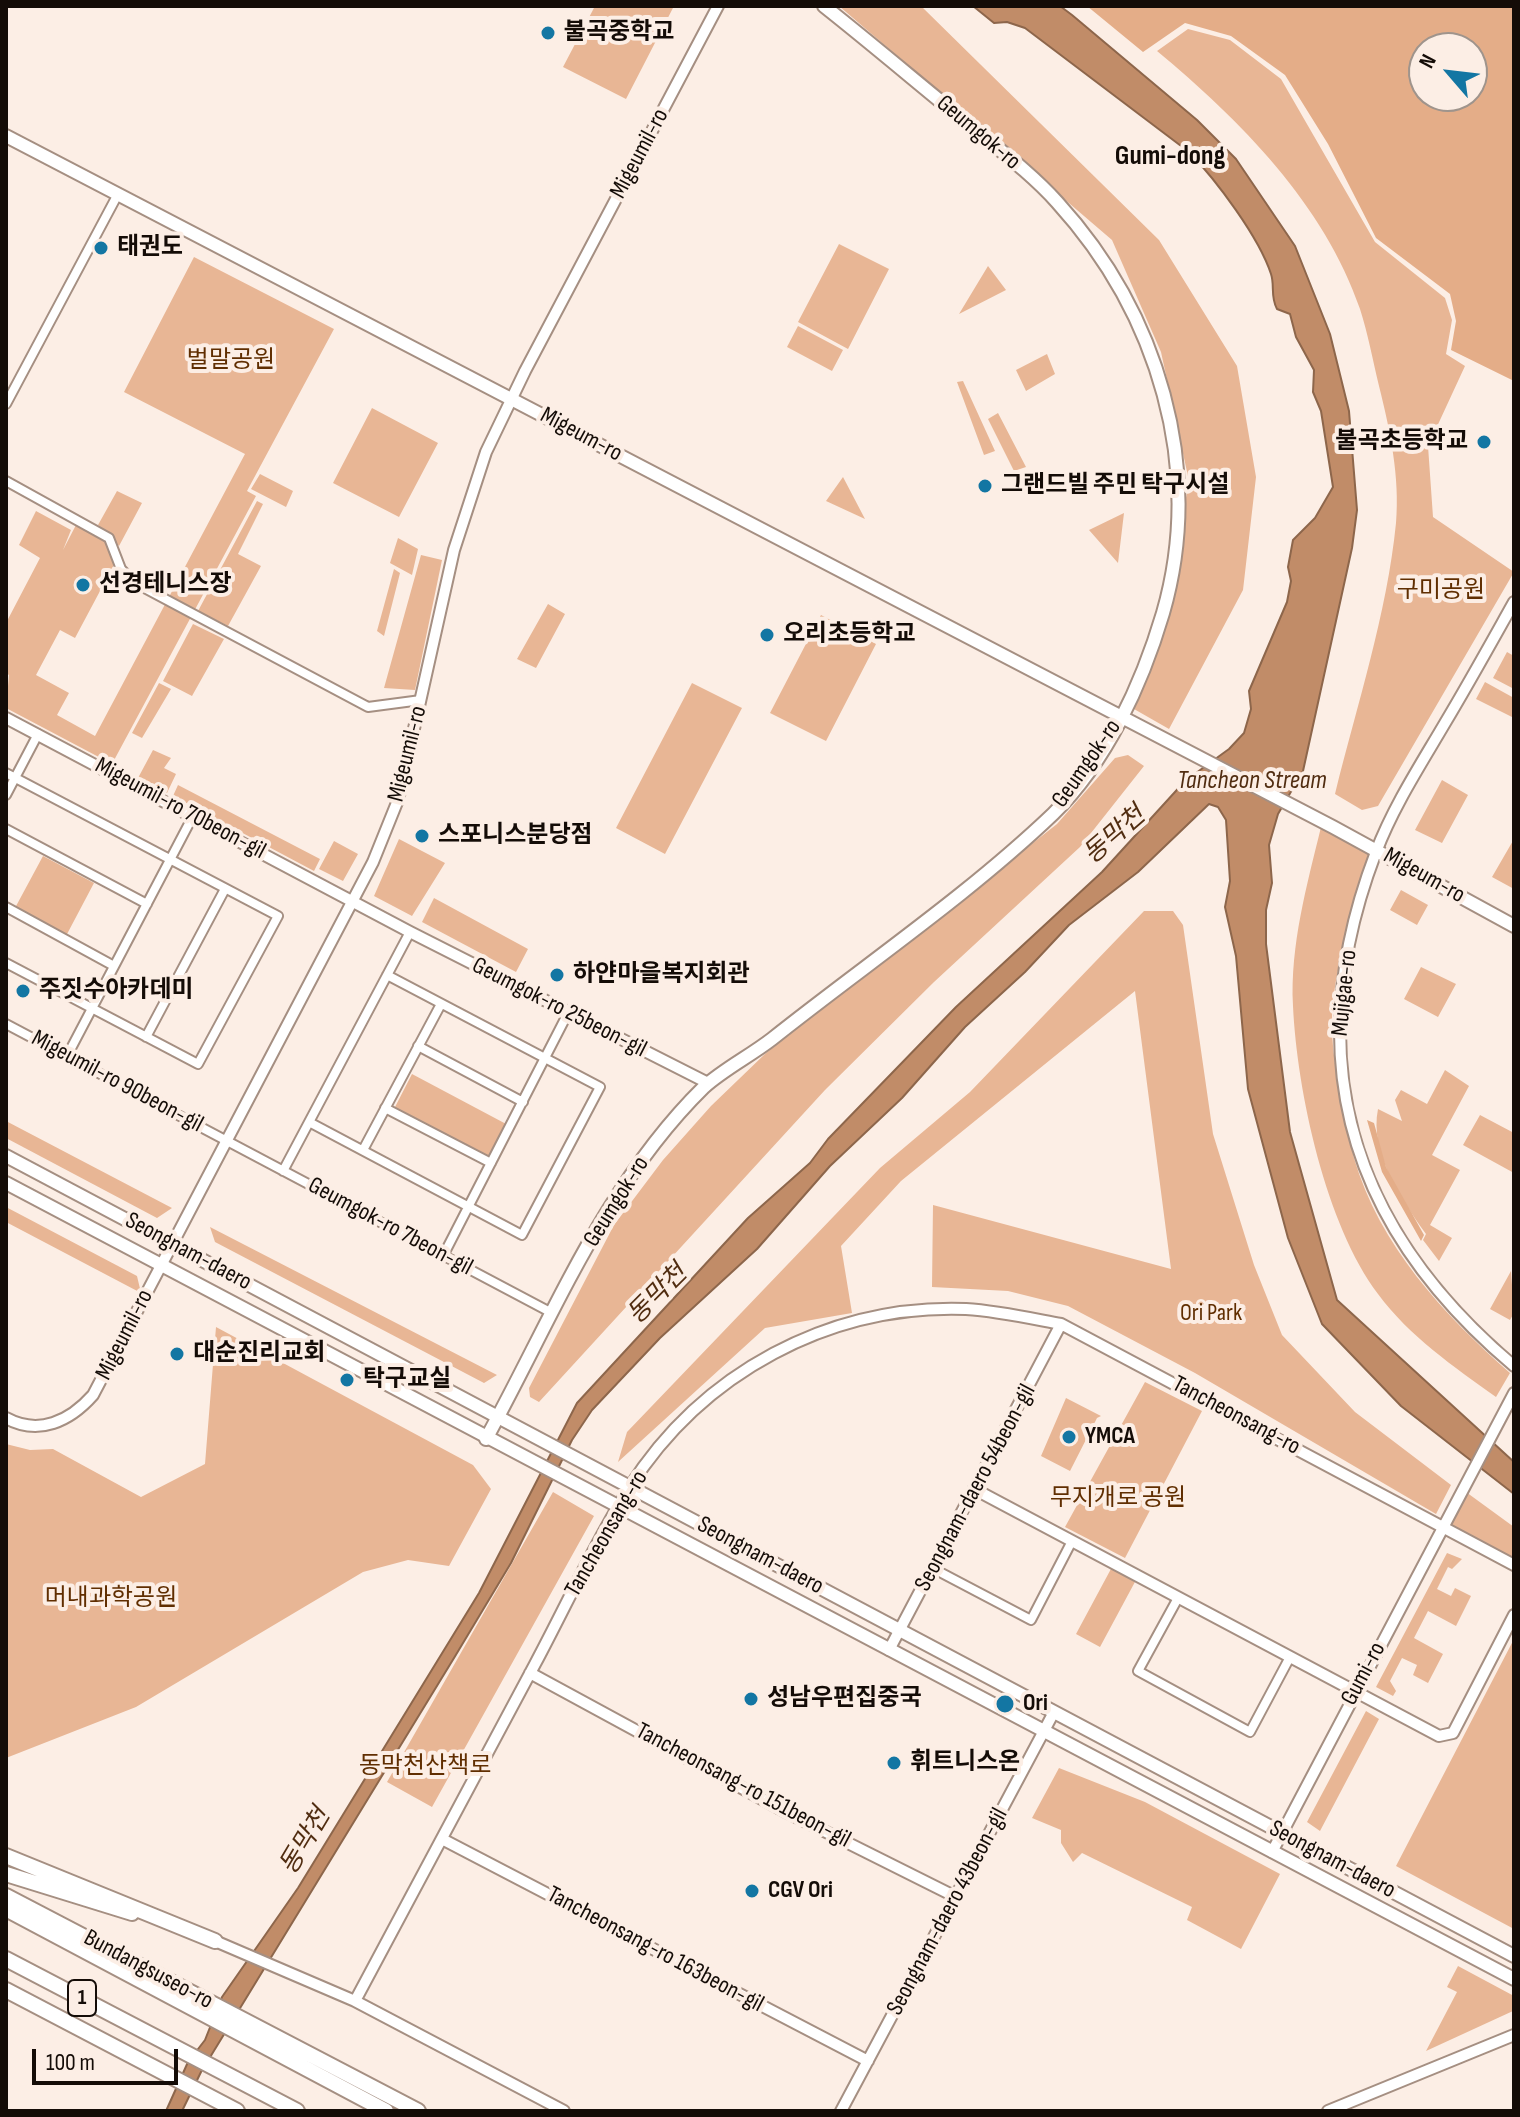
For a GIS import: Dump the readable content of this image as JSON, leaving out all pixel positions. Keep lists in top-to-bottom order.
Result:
{
  "streets": {
    "highway": ["Bundangsuseo-ro", "1"],
    "main road": ["Geumgok-ro", "Migeum-ro", "Seongnam-daero"],
    "street": [
      "Migeumil-ro",
      "Migeumil-ro 70beon-gil",
      "Mujigae-ro",
      "Geumgok-ro 25beon-gil",
      "Migeumil-ro 90beon-gil",
      "Geumgok-ro 7beon-gil",
      "Tancheonsang-ro",
      "Seongnam-daero 54beon-gil",
      "Gumi-ro",
      "Tancheonsang-ro 151beon-gil",
      "Seongnam-daero 43beon-gil",
      "Tancheonsang-ro 163beon-gil"
    ]
  },
  "crossings": [
    ["Geumgok-ro", "Migeum-ro"],
    ["Geumgok-ro", "Geumgok-ro 25beon-gil"],
    ["Geumgok-ro", "Geumgok-ro 7beon-gil"],
    ["Geumgok-ro", "Seongnam-daero"],
    ["Migeumil-ro", "Migeum-ro"],
    ["Migeumil-ro", "Migeumil-ro 70beon-gil"],
    ["Migeumil-ro", "Geumgok-ro 25beon-gil"],
    ["Migeumil-ro", "Migeumil-ro 90beon-gil"],
    ["Migeumil-ro", "Geumgok-ro 7beon-gil"],
    ["Migeumil-ro", "Seongnam-daero"],
    ["Migeum-ro", "Mujigae-ro"],
    ["Migeumil-ro 70beon-gil", "Geumgok-ro 25beon-gil"],
    ["Migeumil-ro 90beon-gil", "Geumgok-ro 7beon-gil"],
    ["Seongnam-daero", "Tancheonsang-ro"],
    ["Seongnam-daero", "Seongnam-daero 54beon-gil"],
    ["Seongnam-daero", "Gumi-ro"],
    ["Seongnam-daero", "Seongnam-daero 43beon-gil"],
    ["Tancheonsang-ro", "Seongnam-daero 54beon-gil"],
    ["Tancheonsang-ro", "Gumi-ro"],
    ["Tancheonsang-ro", "Tancheonsang-ro 151beon-gil"],
    ["Tancheonsang-ro", "Tancheonsang-ro 163beon-gil"],
    ["Tancheonsang-ro 151beon-gil", "Seongnam-daero 43beon-gil"],
    ["Seongnam-daero 43beon-gil", "Tancheonsang-ro 163beon-gil"]
  ],
  "districts": ["Gumi-dong"],
  "water": ["Tancheon Stream", "동막천"],
  "parks": [
    "벌말공원",
    "구미공원",
    "Ori Park",
    "무지개로 공원",
    "머내과학공원",
    "동막천산책로"
  ],
  "places": [
    "불곡중학교",
    "태권도",
    "불곡초등학교",
    "그랜드빌 주민 탁구시설",
    "선경테니스장",
    "오리초등학교",
    "스포니스분당점",
    "하얀마을복지회관",
    "주짓수아카데미",
    "대순진리교회",
    "탁구교실",
    "YMCA",
    "성남우편집중국",
    "Ori",
    "휘트니스온",
    "CGV Ori"
  ],
  "scale_bar": "100 m",
  "north": "top left"
}
